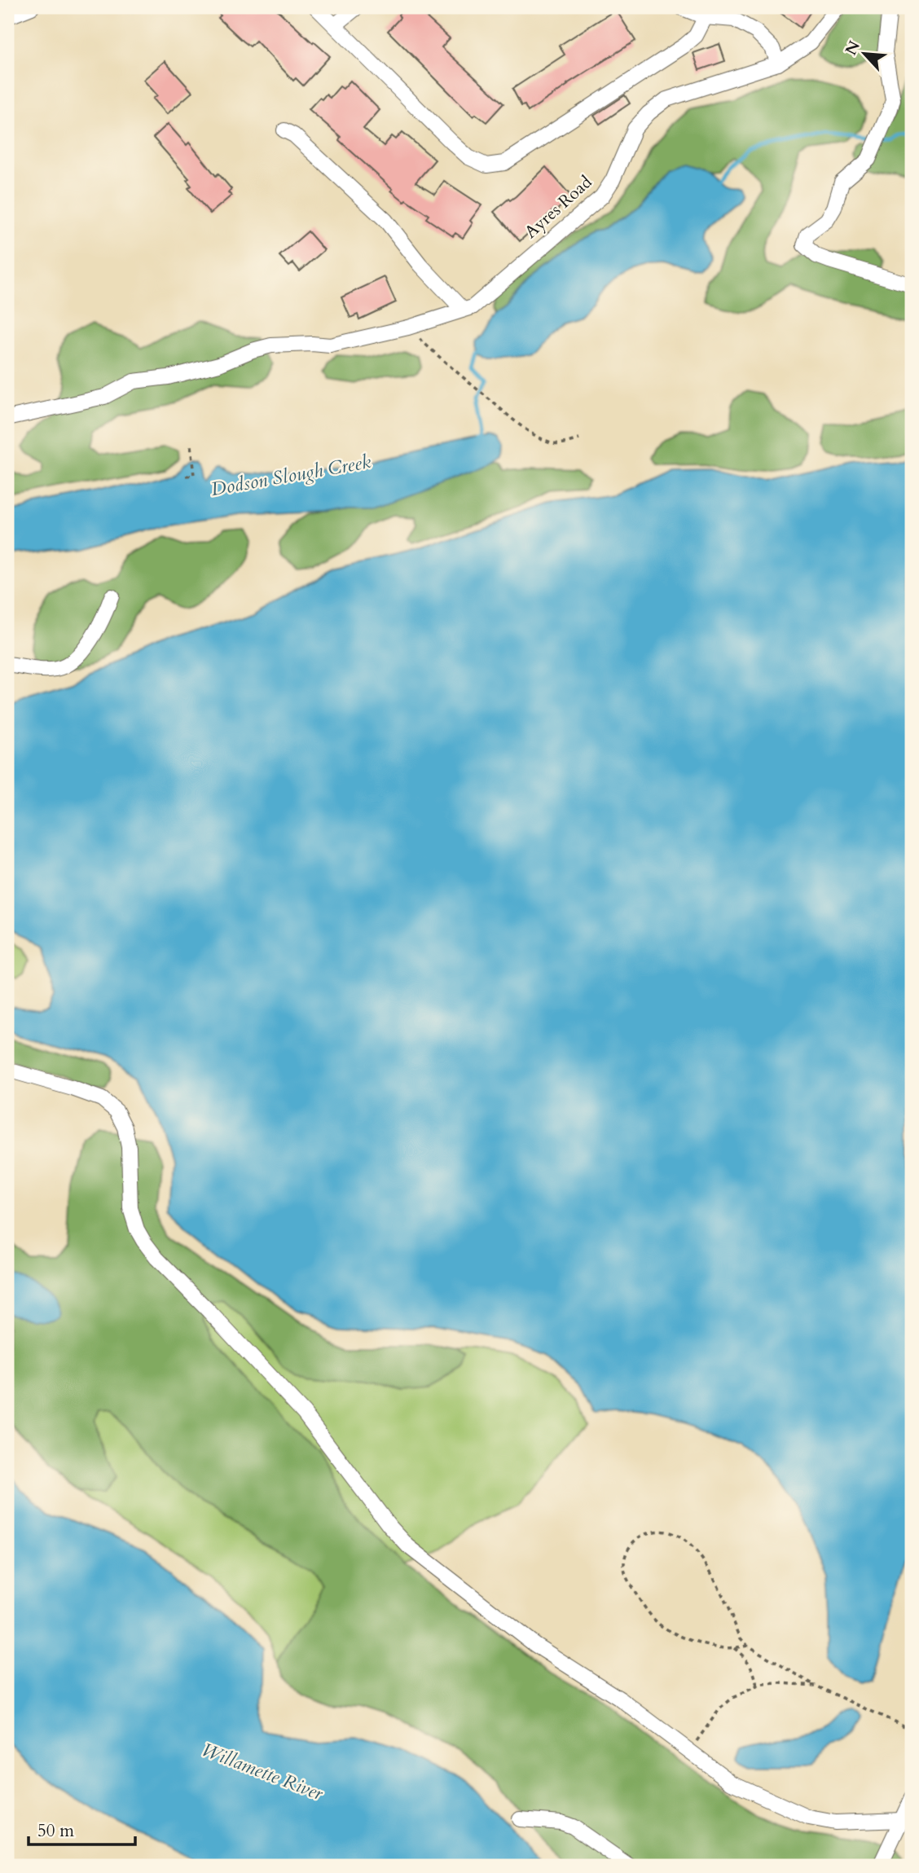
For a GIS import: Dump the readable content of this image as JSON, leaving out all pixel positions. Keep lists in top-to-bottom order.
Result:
{
  "streets": {
    "street": ["Ayres Road"]
  },
  "water": ["Dodson Slough Creek", "Willamette River"],
  "scale_bar": "50 m",
  "north": "top left"
}
